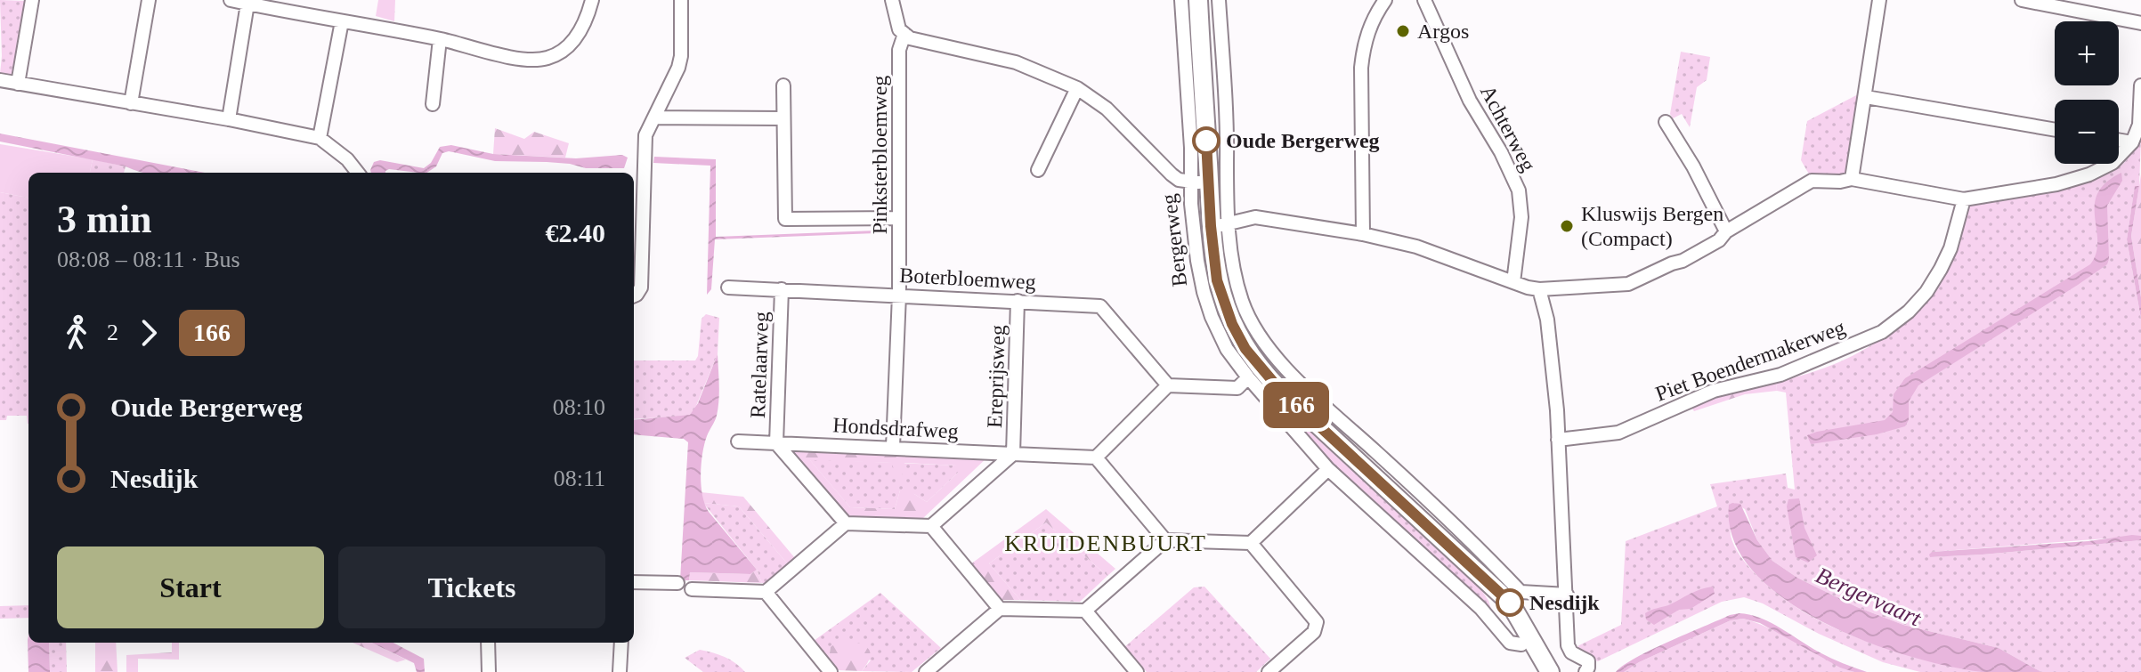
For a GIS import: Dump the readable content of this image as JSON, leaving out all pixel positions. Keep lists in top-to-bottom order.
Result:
{
  "streets": {
    "main road": ["Bergerweg"],
    "street": [
      "Achterweg",
      "Pinksterbloemweg",
      "Boterbloemweg",
      "Piet Boendermakerweg",
      "Ratelaarweg",
      "Ereprijsweg",
      "Hondsdrafweg"
    ]
  },
  "crossings": [
    ["Pinksterbloemweg", "Boterbloemweg"],
    ["Pinksterbloemweg", "Hondsdrafweg"],
    ["Boterbloemweg", "Ratelaarweg"],
    ["Boterbloemweg", "Ereprijsweg"],
    ["Ratelaarweg", "Hondsdrafweg"],
    ["Ereprijsweg", "Hondsdrafweg"]
  ],
  "districts": ["KRUIDENBUURT"],
  "water": ["Bergervaart"],
  "places": [
    "Argos",
    "Oude Bergerweg",
    "Kluswijs Bergen (Compact)",
    "Nesdijk"
  ],
  "lines": ["bus line 166"],
  "page": {
    "on_map": "166",
    "map_buttons": ["+", "−"],
    "heading": ["3 min", "08:08 – 08:11 · Bus", "€2.40"],
    "legs": ["2", "166"],
    "list": [
      {
        "name": "Oude Bergerweg",
        "value": "08:10"
      },
      {
        "name": "Nesdijk",
        "value": "08:11"
      }
    ],
    "buttons": ["Start", "Tickets"]
  }
}
